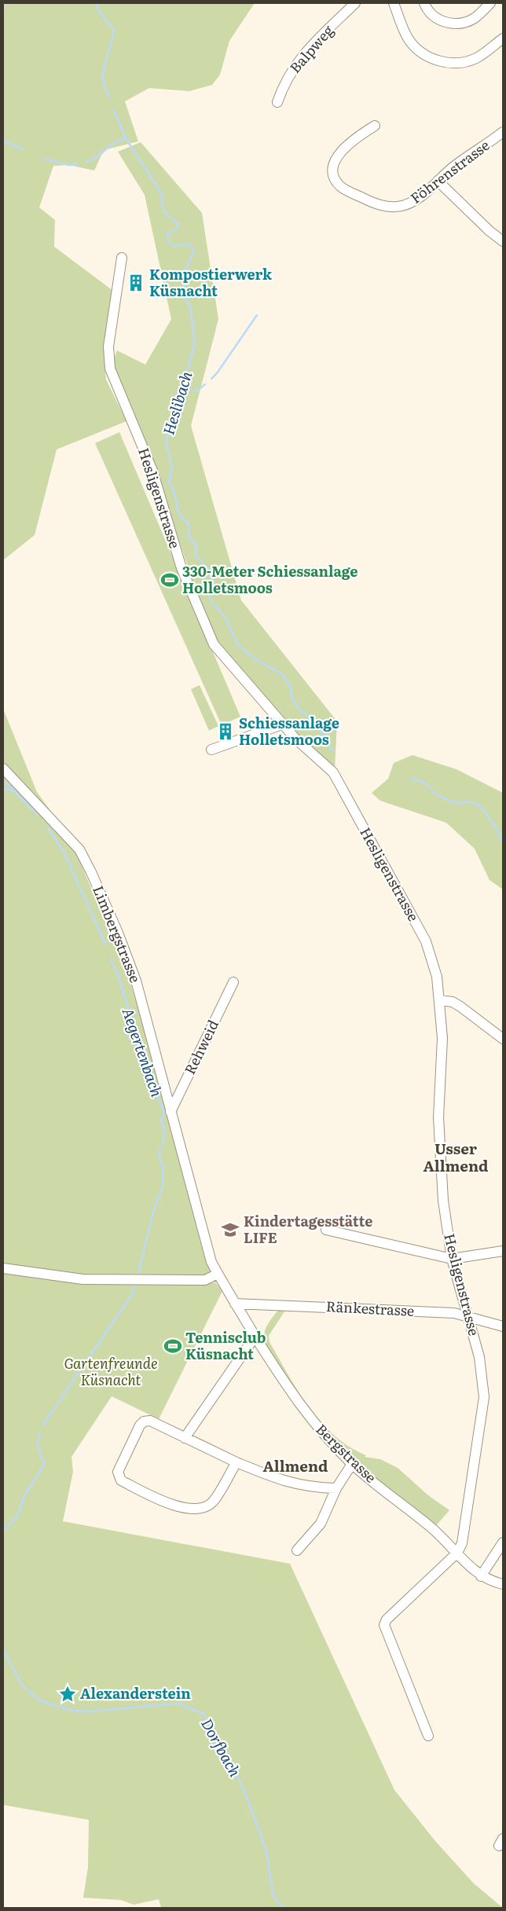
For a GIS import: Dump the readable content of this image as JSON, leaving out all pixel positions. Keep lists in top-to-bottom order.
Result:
{
  "streets": {
    "street": [
      "Balpweg",
      "Föhrenstrasse",
      "Hesligenstrasse",
      "Limbergstrasse",
      "Rehweid",
      "Ränkestrasse",
      "Bergstrasse"
    ]
  },
  "crossings": [
    ["Hesligenstrasse", "Ränkestrasse"],
    ["Hesligenstrasse", "Bergstrasse"],
    ["Limbergstrasse", "Rehweid"],
    ["Limbergstrasse", "Bergstrasse"],
    ["Ränkestrasse", "Bergstrasse"]
  ],
  "districts": ["Usser Allmend", "Allmend"],
  "water": ["Heslibach", "Aegertenbach", "Dorfbach"],
  "parks": ["Gartenfreunde Küsnacht"],
  "places": {
    "building": ["Kompostierwerk Küsnacht", "Schiessanlage Holletsmoos"],
    "sports": ["330-Meter Schiessanlage Holletsmoos", "Tennisclub Küsnacht"],
    "school or university": ["Kindertagesstätte LIFE"],
    "place": ["Alexanderstein"]
  }
}
